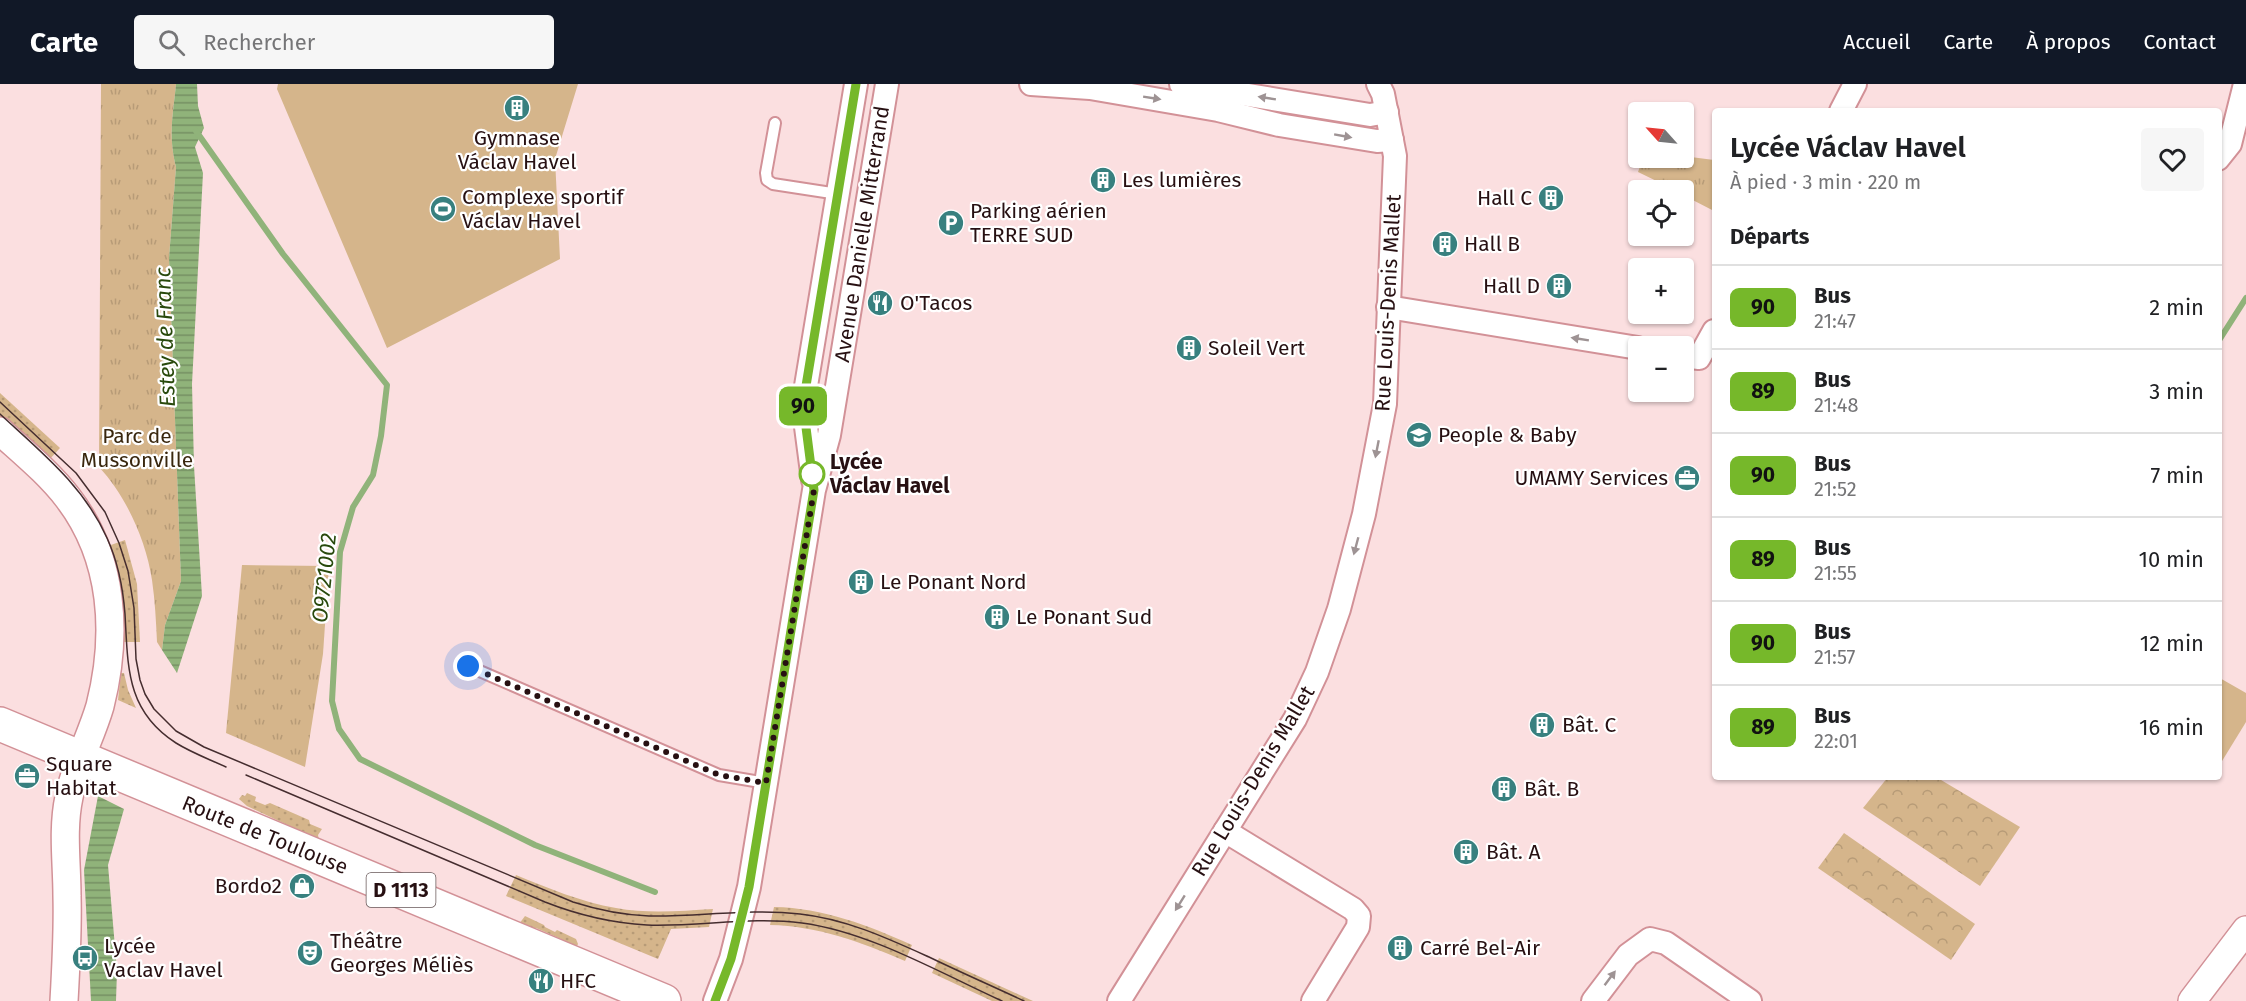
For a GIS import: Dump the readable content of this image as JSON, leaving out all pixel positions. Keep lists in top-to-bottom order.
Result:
{
  "streets": {
    "main road": ["Route de Toulouse", "D 1113"],
    "street": ["Avenue Danielle Mitterrand", "Rue Louis-Denis Mallet"]
  },
  "one_way": ["Rue Louis-Denis Mallet"],
  "water": ["Estey de Franc", "O9721002"],
  "parks": ["Parc de Mussonville"],
  "places": {
    "building": [
      "Gymnase Václav Havel",
      "Les lumières",
      "Hall C",
      "Hall B",
      "Hall D",
      "Soleil Vert",
      "Le Ponant Nord",
      "Le Ponant Sud",
      "Bât. C",
      "Bât. B",
      "Bât. A",
      "Carré Bel-Air"
    ],
    "sports": ["Complexe sportif Václav Havel"],
    "parking": ["Parking aérien TERRE SUD"],
    "restaurant": ["O'Tacos", "HFC"],
    "school or university": ["People & Baby"],
    "other": ["Lycée Václav Havel"],
    "office": ["UMAMY Services", "Square Habitat"],
    "shop": ["Bordo2"],
    "theatre": ["Théâtre Georges Méliès"],
    "bus stop": ["Lycée Vaclav Havel"]
  },
  "lines": ["bus line 90"],
  "north": "top left",
  "page": {
    "header": "Carte",
    "search": "Rechercher",
    "nav": [
      "Accueil",
      "Carte",
      "À propos",
      "Contact"
    ],
    "on_map": "90",
    "map_buttons": ["+", "−"],
    "heading": [
      ["Lycée Václav Havel", "À pied · 3 min · 220 m"],
      "Départs"
    ],
    "list": [
      {
        "mark": "90",
        "name": "Bus",
        "note": "21:47",
        "value": "2 min"
      },
      {
        "mark": "89",
        "name": "Bus",
        "note": "21:48",
        "value": "3 min"
      },
      {
        "mark": "90",
        "name": "Bus",
        "note": "21:52",
        "value": "7 min"
      },
      {
        "mark": "89",
        "name": "Bus",
        "note": "21:55",
        "value": "10 min"
      },
      {
        "mark": "90",
        "name": "Bus",
        "note": "21:57",
        "value": "12 min"
      },
      {
        "mark": "89",
        "name": "Bus",
        "note": "22:01",
        "value": "16 min"
      }
    ]
  }
}
